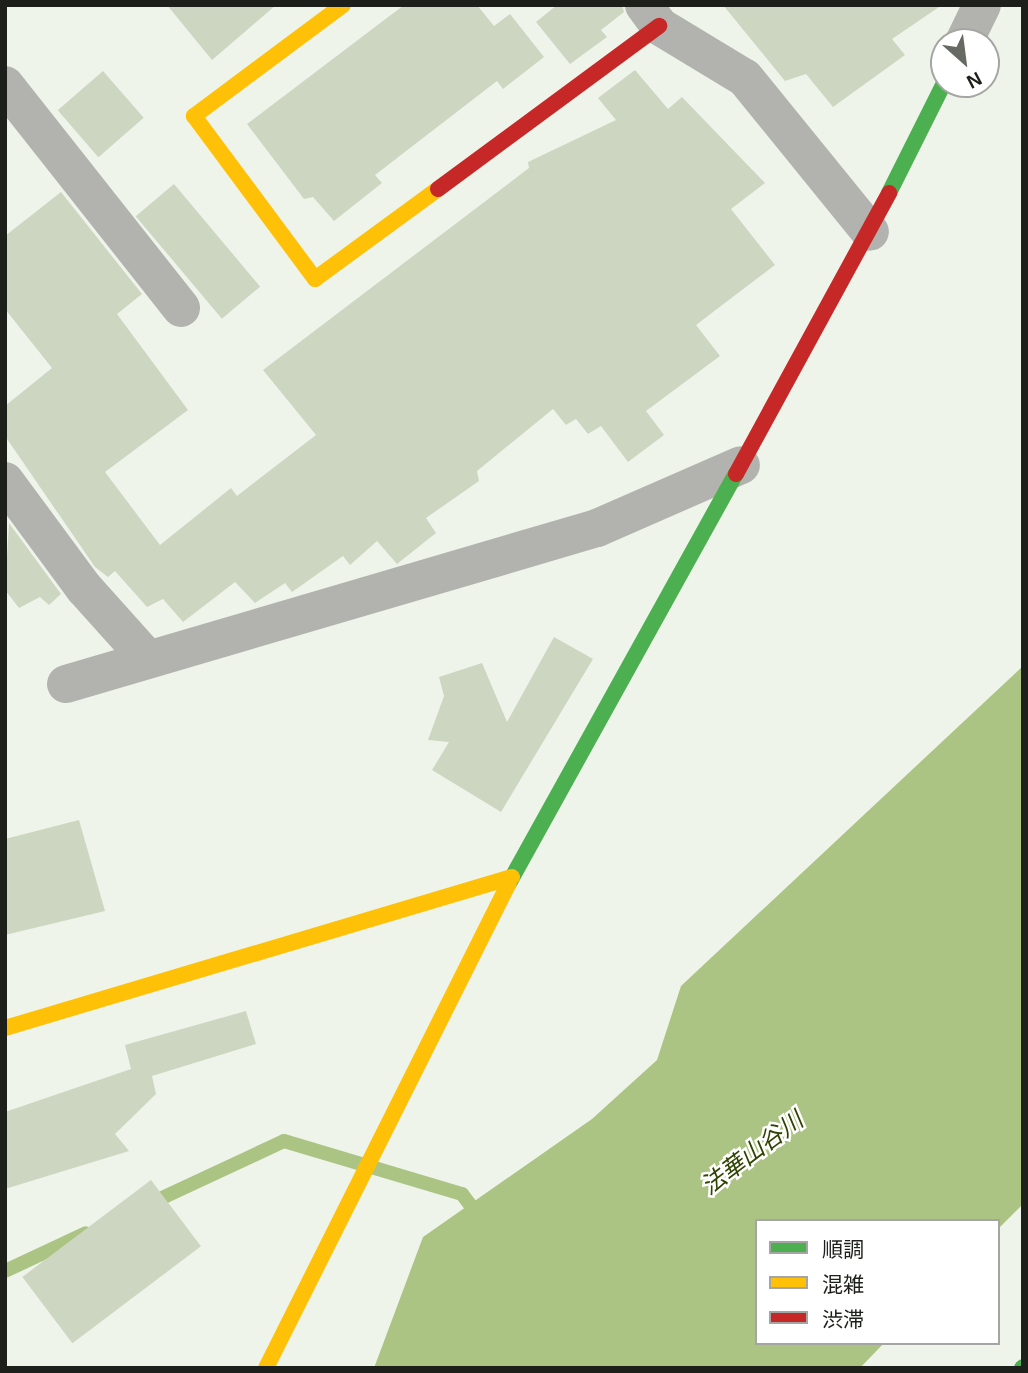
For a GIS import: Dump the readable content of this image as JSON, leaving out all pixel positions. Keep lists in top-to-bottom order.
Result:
{
  "water": ["法華山谷川"],
  "legend": ["順調", "混雑", "渋滞"],
  "north": "bottom right"
}
